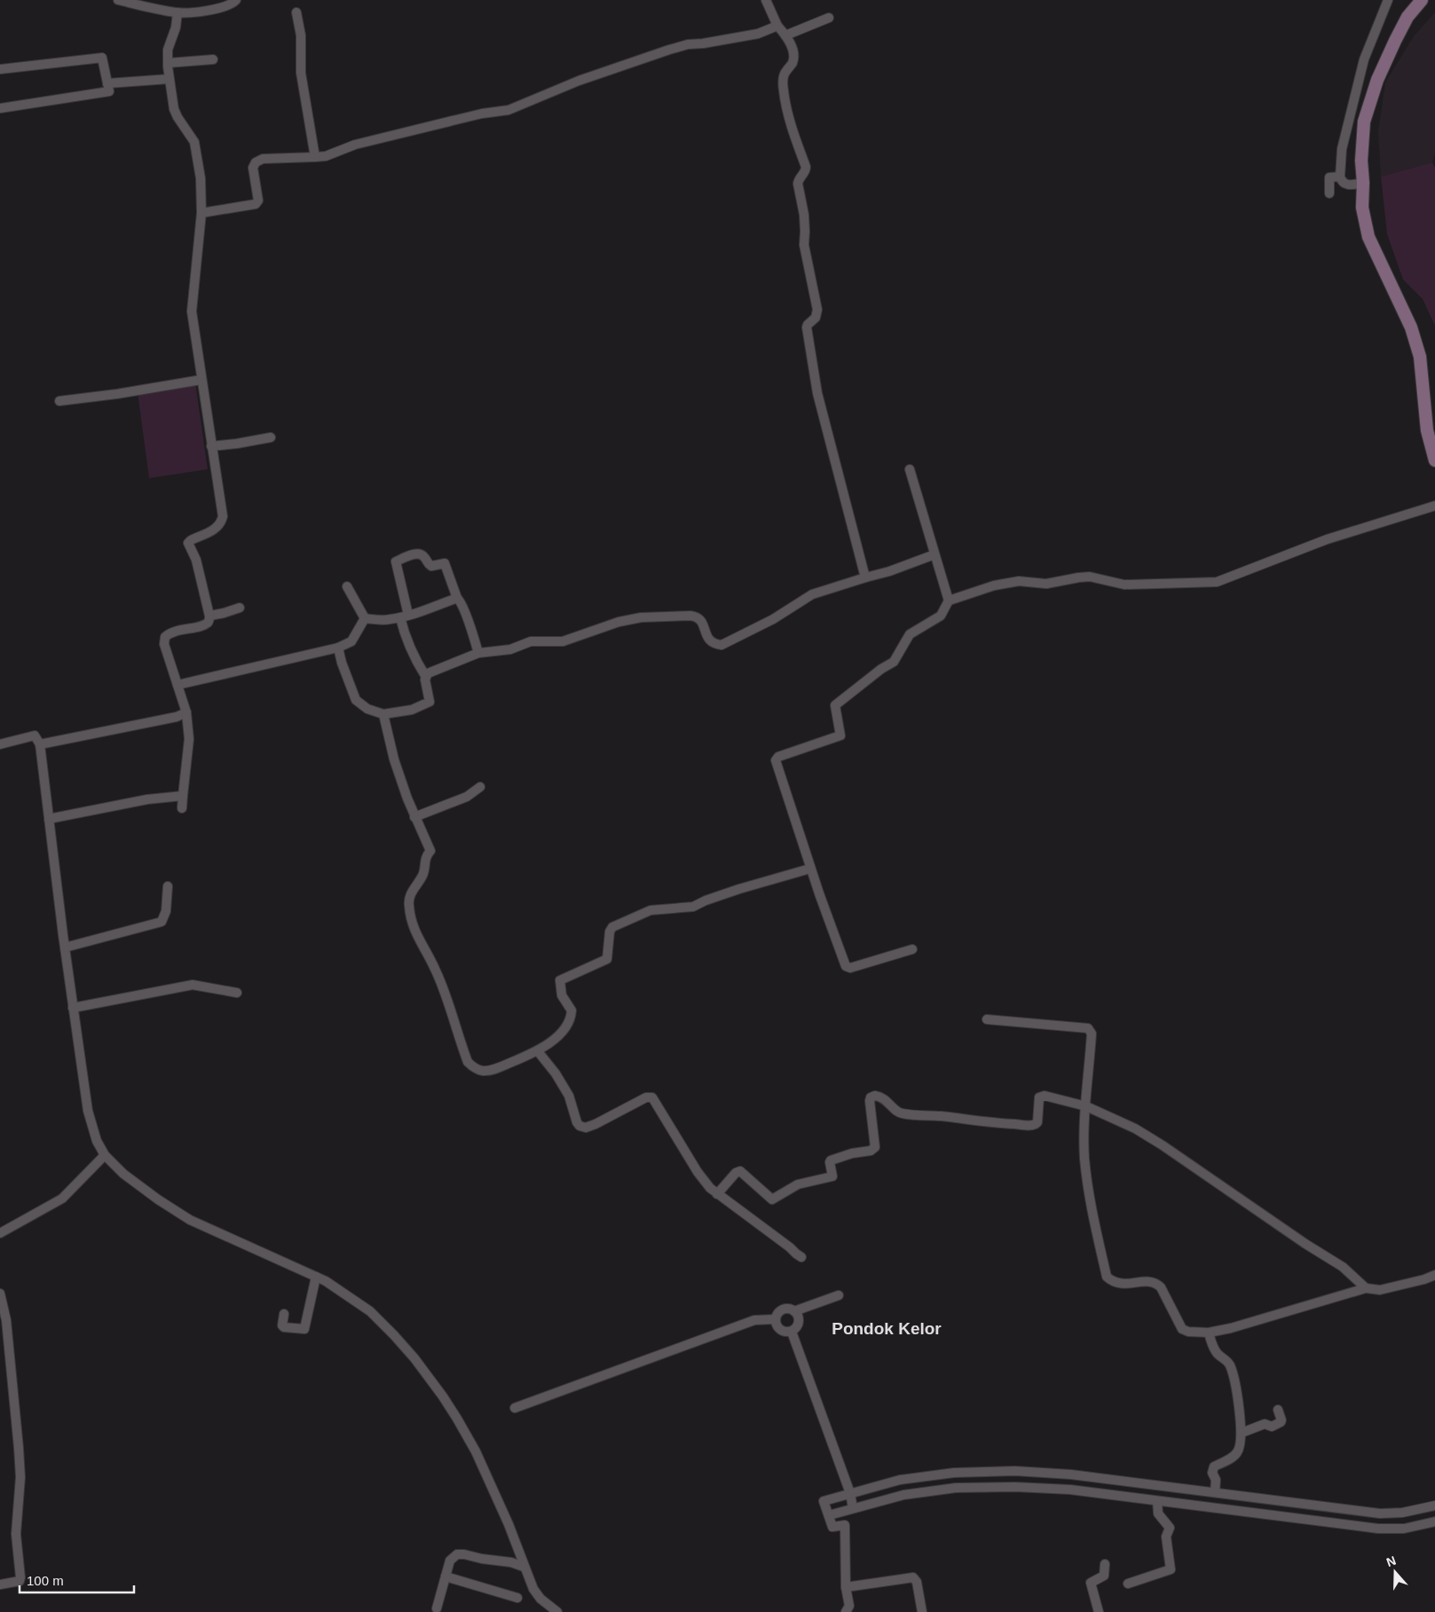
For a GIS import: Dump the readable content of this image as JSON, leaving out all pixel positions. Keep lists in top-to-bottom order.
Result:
{
  "districts": ["Pondok Kelor"],
  "scale_bar": "100 m",
  "north": "top"
}
